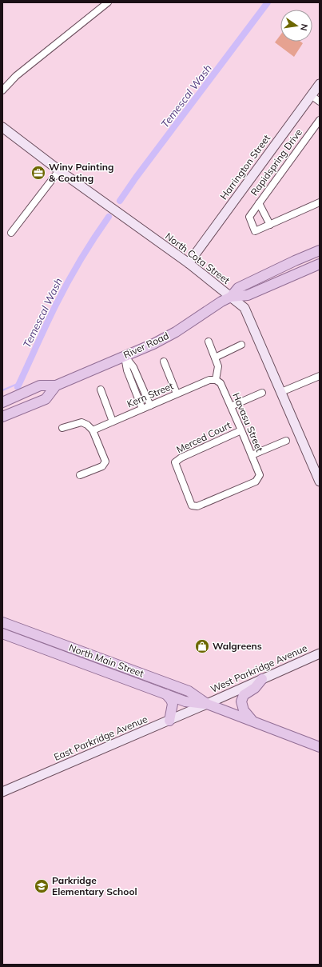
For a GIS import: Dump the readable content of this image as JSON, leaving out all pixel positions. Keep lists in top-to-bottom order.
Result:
{
  "streets": {
    "main road": ["River Road", "North Main Street"],
    "street": [
      "Rapidspring Drive",
      "Harrington Street",
      "North Cota Street",
      "Kern Street",
      "Havasu Street",
      "Merced Court",
      "West Parkridge Avenue",
      "East Parkridge Avenue"
    ]
  },
  "crossings": [
    ["Harrington Street", "North Cota Street"],
    ["North Cota Street", "River Road"],
    ["Kern Street", "Havasu Street"],
    ["Havasu Street", "Merced Court"],
    ["North Main Street", "West Parkridge Avenue"],
    ["North Main Street", "East Parkridge Avenue"],
    ["West Parkridge Avenue", "East Parkridge Avenue"]
  ],
  "water": ["Temescal Wash"],
  "places": {
    "office": ["Winv Painting & Coating"],
    "shop": ["Walgreens"],
    "school or university": ["Parkridge Elementary School"]
  },
  "north": "right"
}
